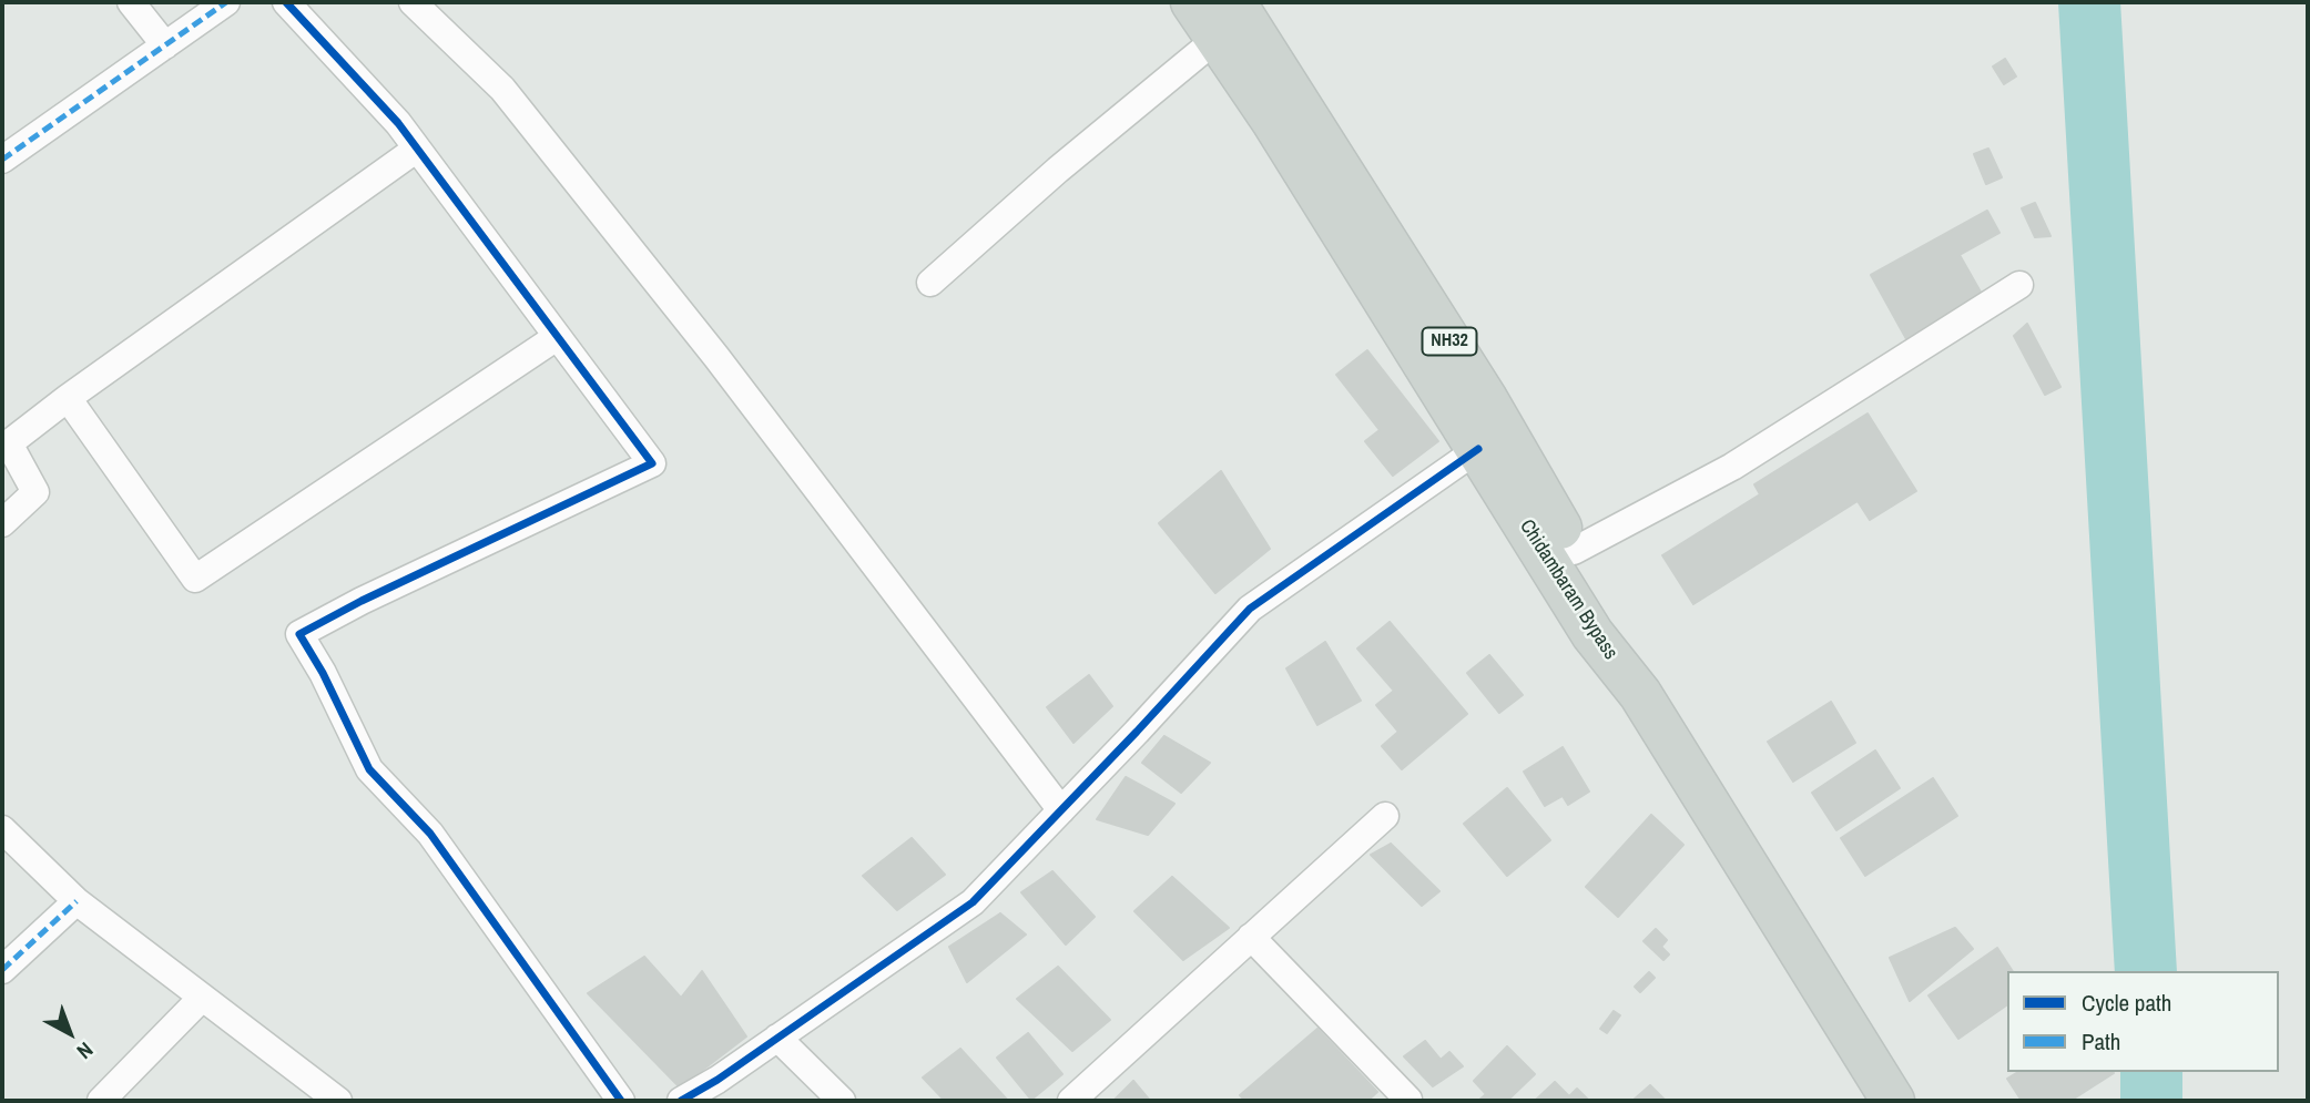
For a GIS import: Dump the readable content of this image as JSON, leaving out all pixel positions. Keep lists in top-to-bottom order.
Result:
{
  "streets": {
    "main road": ["NH32", "Chidambaram Bypass"]
  },
  "legend": ["Cycle path", "Path"],
  "north": "bottom right"
}
